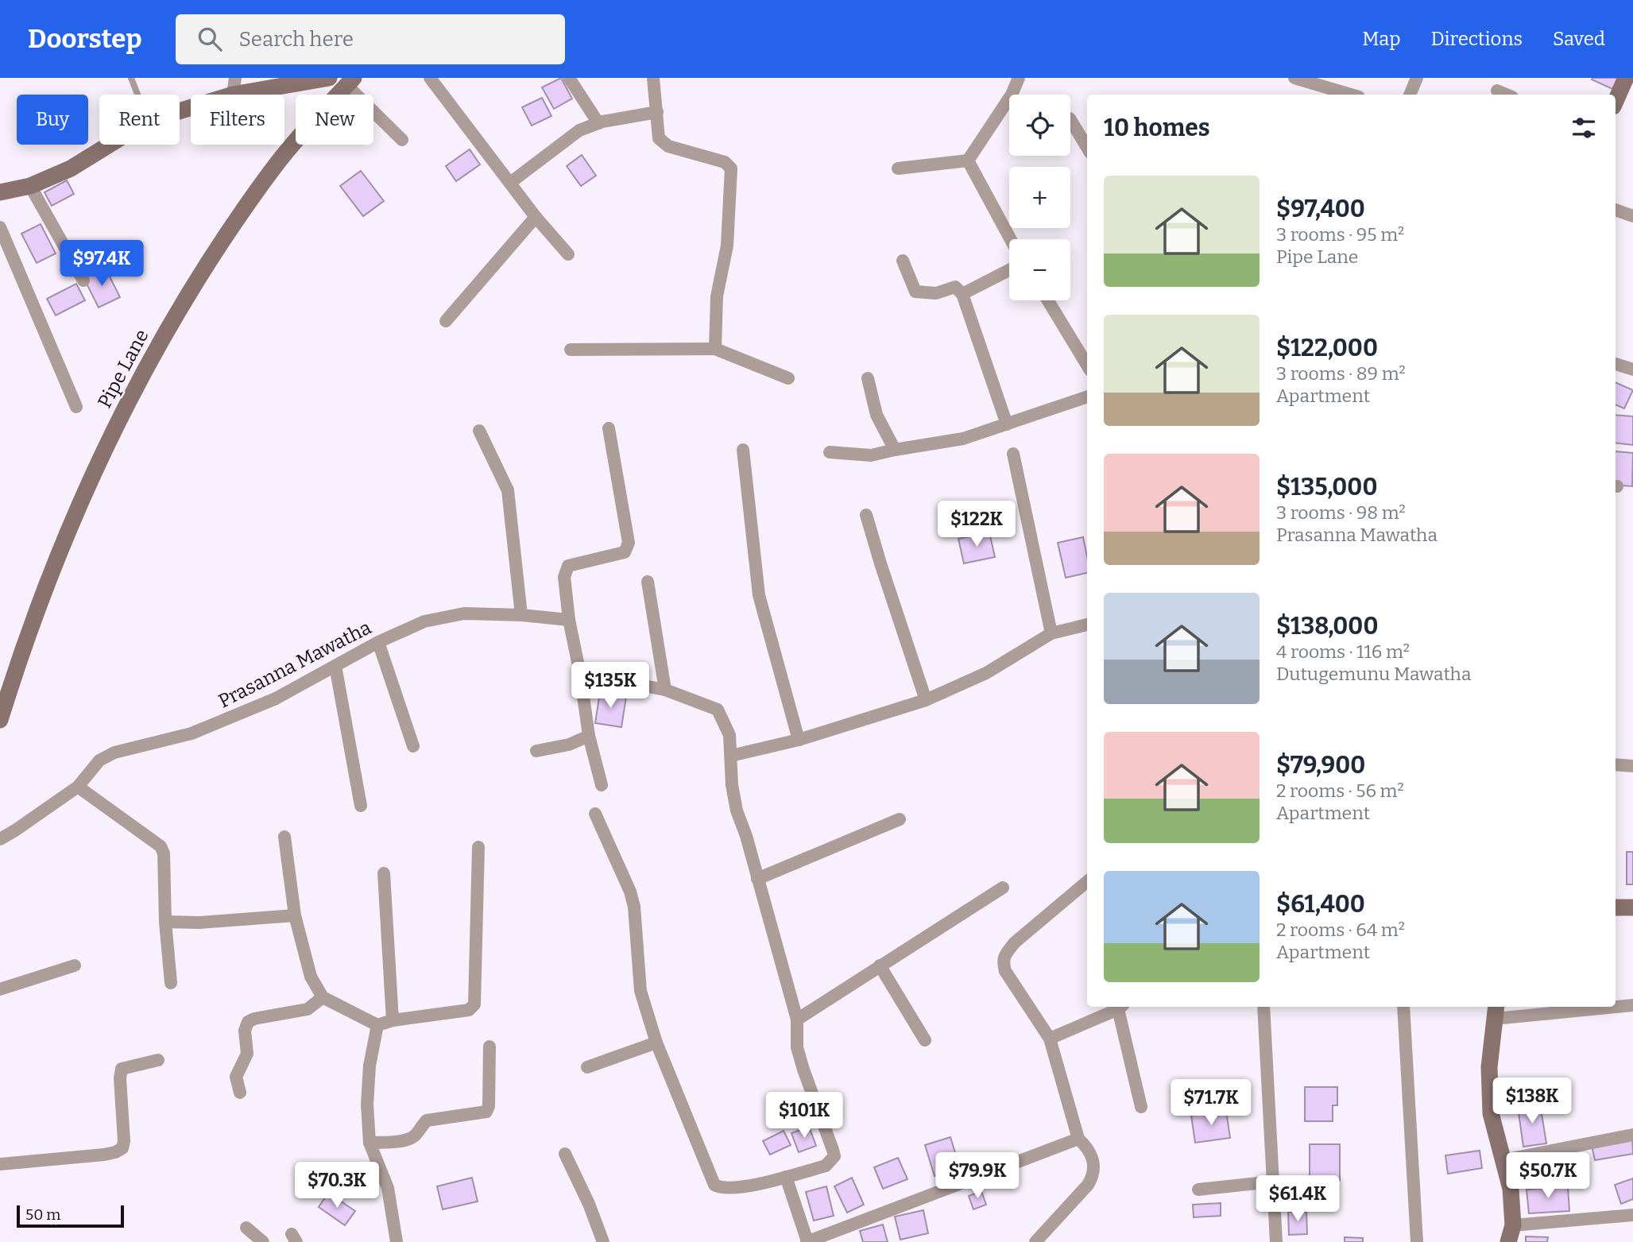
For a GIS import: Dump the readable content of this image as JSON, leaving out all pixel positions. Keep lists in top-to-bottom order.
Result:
{
  "streets": {
    "street": ["Pipe Lane", "Prasanna Mawatha"]
  },
  "scale_bar": "50 m",
  "page": {
    "header": "Doorstep",
    "search": "Search here",
    "nav": ["Map", "Directions", "Saved"],
    "map_buttons": ["+", "−"],
    "chip": [
      "Buy",
      "Rent",
      "Filters",
      "New"
    ],
    "heading": "10 homes",
    "list": [
      {
        "name": "$97,400",
        "note": "3 rooms · 95 m² · Pipe Lane"
      },
      {
        "name": "$122,000",
        "note": "3 rooms · 89 m² · Apartment"
      },
      {
        "name": "$135,000",
        "note": "3 rooms · 98 m² · Prasanna Mawatha"
      },
      {
        "name": "$138,000",
        "note": "4 rooms · 116 m² · Dutugemunu Mawatha"
      },
      {
        "name": "$79,900",
        "note": "2 rooms · 56 m² · Apartment"
      },
      {
        "name": "$61,400",
        "note": "2 rooms · 64 m² · Apartment"
      }
    ],
    "price": [
      "$97.4K",
      "$122K",
      "$135K",
      "$138K",
      "$71.7K",
      "$101K",
      "$79.9K",
      "$50.7K",
      "$70.3K",
      "$61.4K"
    ],
    "scale": "50 m"
  }
}
